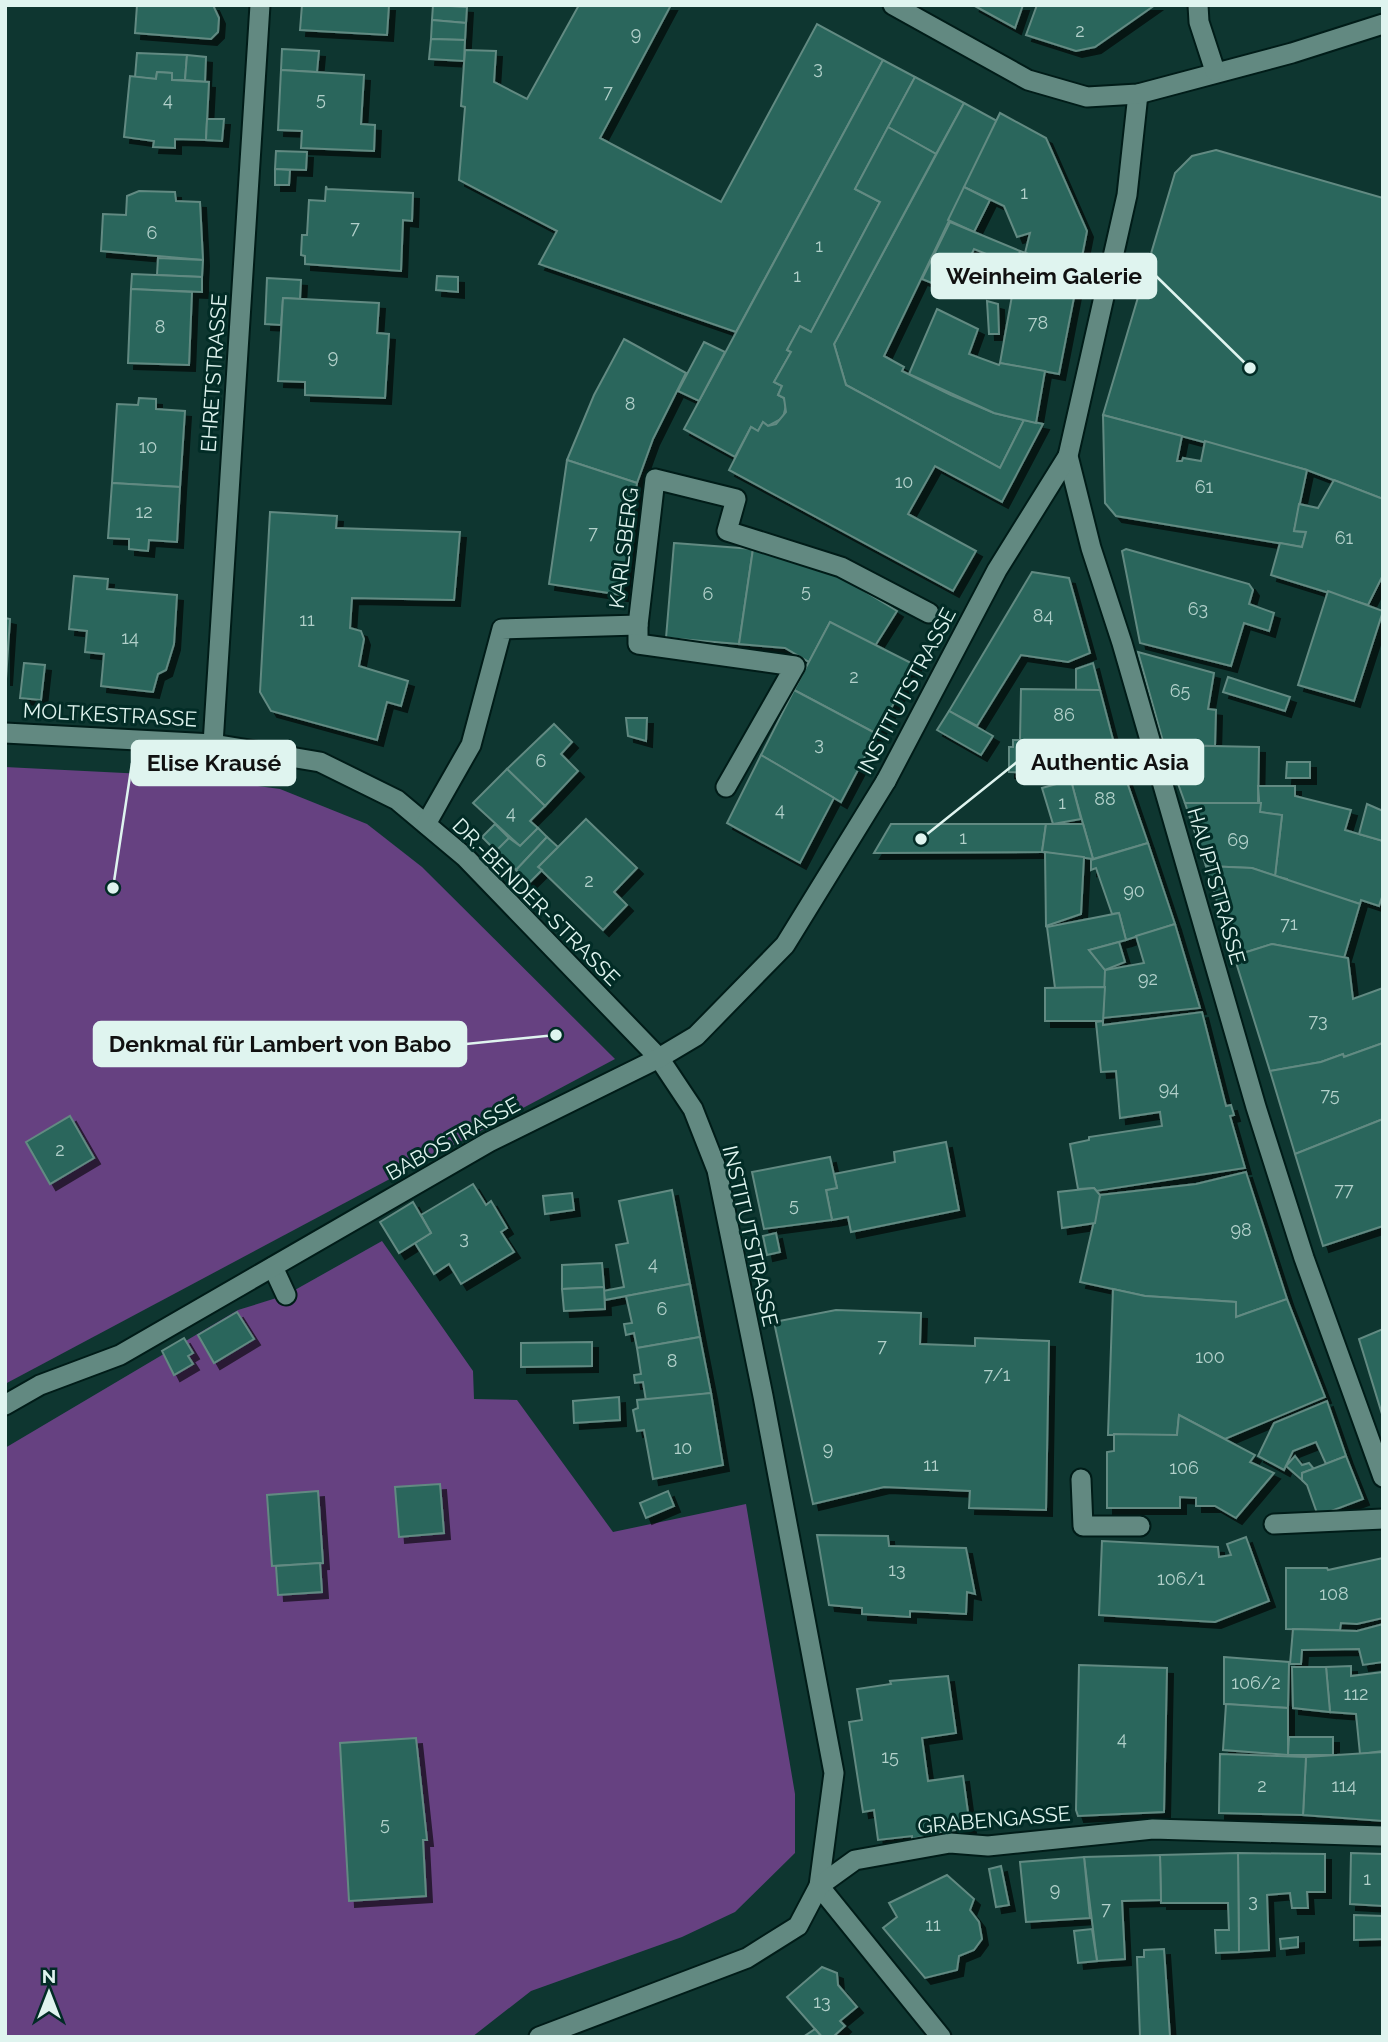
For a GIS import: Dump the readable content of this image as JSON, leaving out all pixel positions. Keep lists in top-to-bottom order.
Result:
{
  "streets": {
    "street": [
      "EHRETSTRASSE",
      "KARLSBERG",
      "INSTITUTSTRASSE",
      "MOLTKESTRASSE",
      "HAUPTSTRASSE",
      "DR.-BENDER-STRASSE",
      "BABOSTRASSE",
      "GRABENGASSE"
    ]
  },
  "crossings": [
    ["EHRETSTRASSE", "MOLTKESTRASSE"],
    ["EHRETSTRASSE", "DR.-BENDER-STRASSE"],
    ["KARLSBERG", "DR.-BENDER-STRASSE"],
    ["INSTITUTSTRASSE", "HAUPTSTRASSE"],
    ["INSTITUTSTRASSE", "DR.-BENDER-STRASSE"],
    ["INSTITUTSTRASSE", "BABOSTRASSE"],
    ["INSTITUTSTRASSE", "GRABENGASSE"],
    ["MOLTKESTRASSE", "DR.-BENDER-STRASSE"],
    ["DR.-BENDER-STRASSE", "BABOSTRASSE"]
  ],
  "places": [
    "Weinheim Galerie",
    "Authentic Asia",
    "Elise Krausé",
    "Denkmal für Lambert von Babo"
  ],
  "house_numbers": [
    "2",
    "9",
    "3",
    "7",
    "5",
    "4",
    "1",
    "7",
    "6",
    "1",
    "1",
    "78",
    "8",
    "9",
    "8",
    "10",
    "10",
    "61",
    "12",
    "7",
    "61",
    "5",
    "6",
    "63",
    "84",
    "11",
    "14",
    "2",
    "65",
    "86",
    "3",
    "6",
    "88",
    "1",
    "4",
    "4",
    "1",
    "69",
    "2",
    "90",
    "71",
    "92",
    "73",
    "94",
    "75",
    "2",
    "77",
    "5",
    "98",
    "3",
    "4",
    "6",
    "7",
    "100",
    "8",
    "7/1",
    "10",
    "9",
    "11",
    "106",
    "13",
    "106/1",
    "108",
    "106/2",
    "112",
    "4",
    "15",
    "2",
    "114",
    "5",
    "1",
    "9",
    "3",
    "7",
    "11",
    "13"
  ],
  "north": "top"
}
